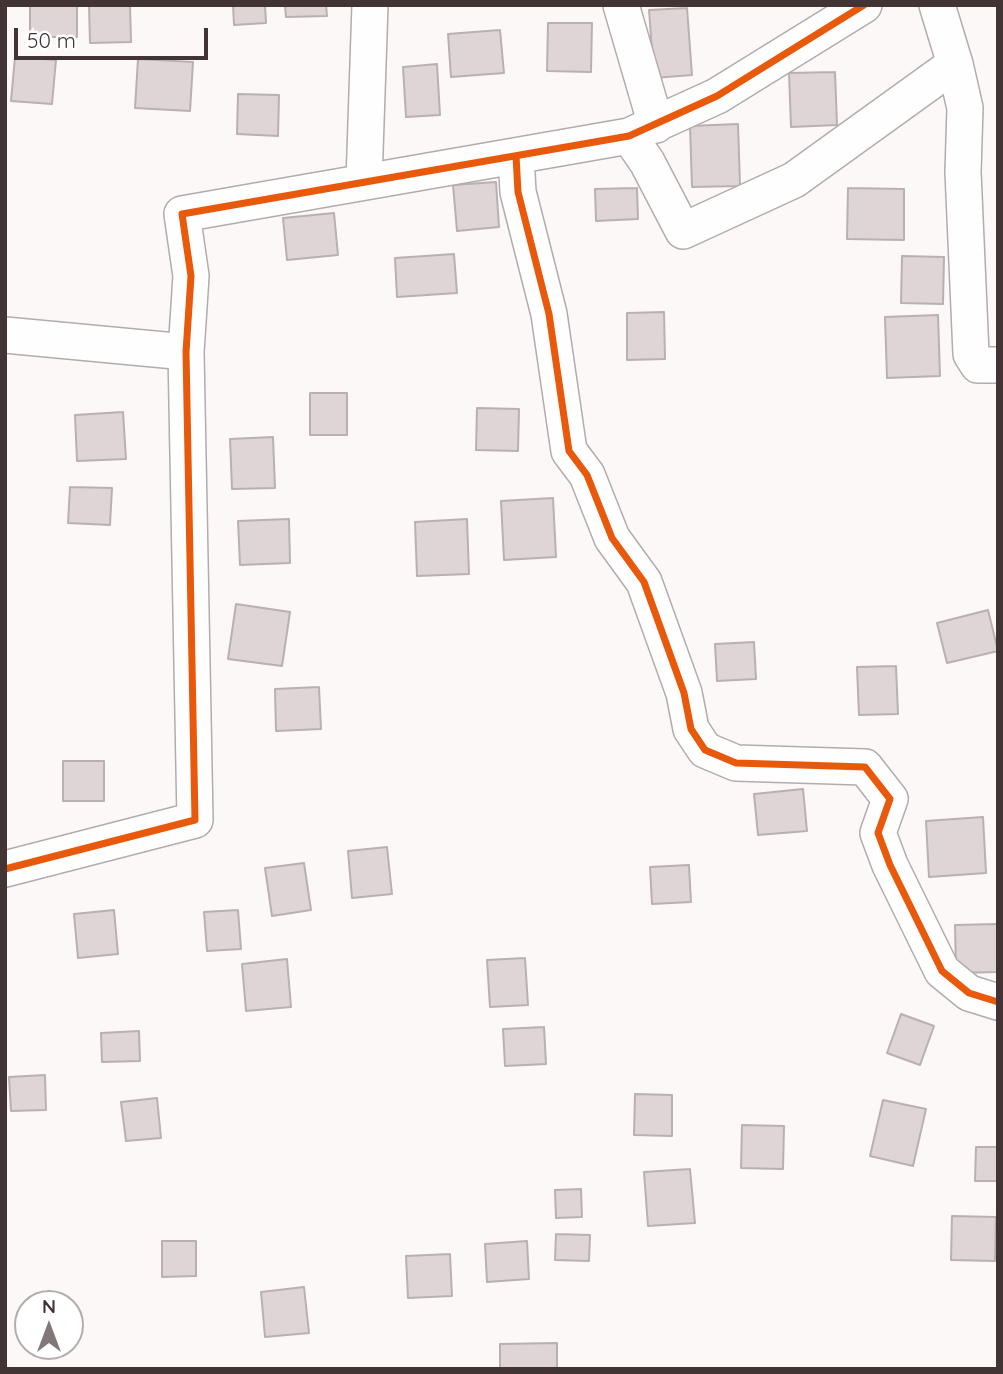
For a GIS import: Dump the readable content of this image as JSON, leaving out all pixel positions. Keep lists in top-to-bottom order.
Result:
{
  "scale_bar": "50 m",
  "north": "top"
}
